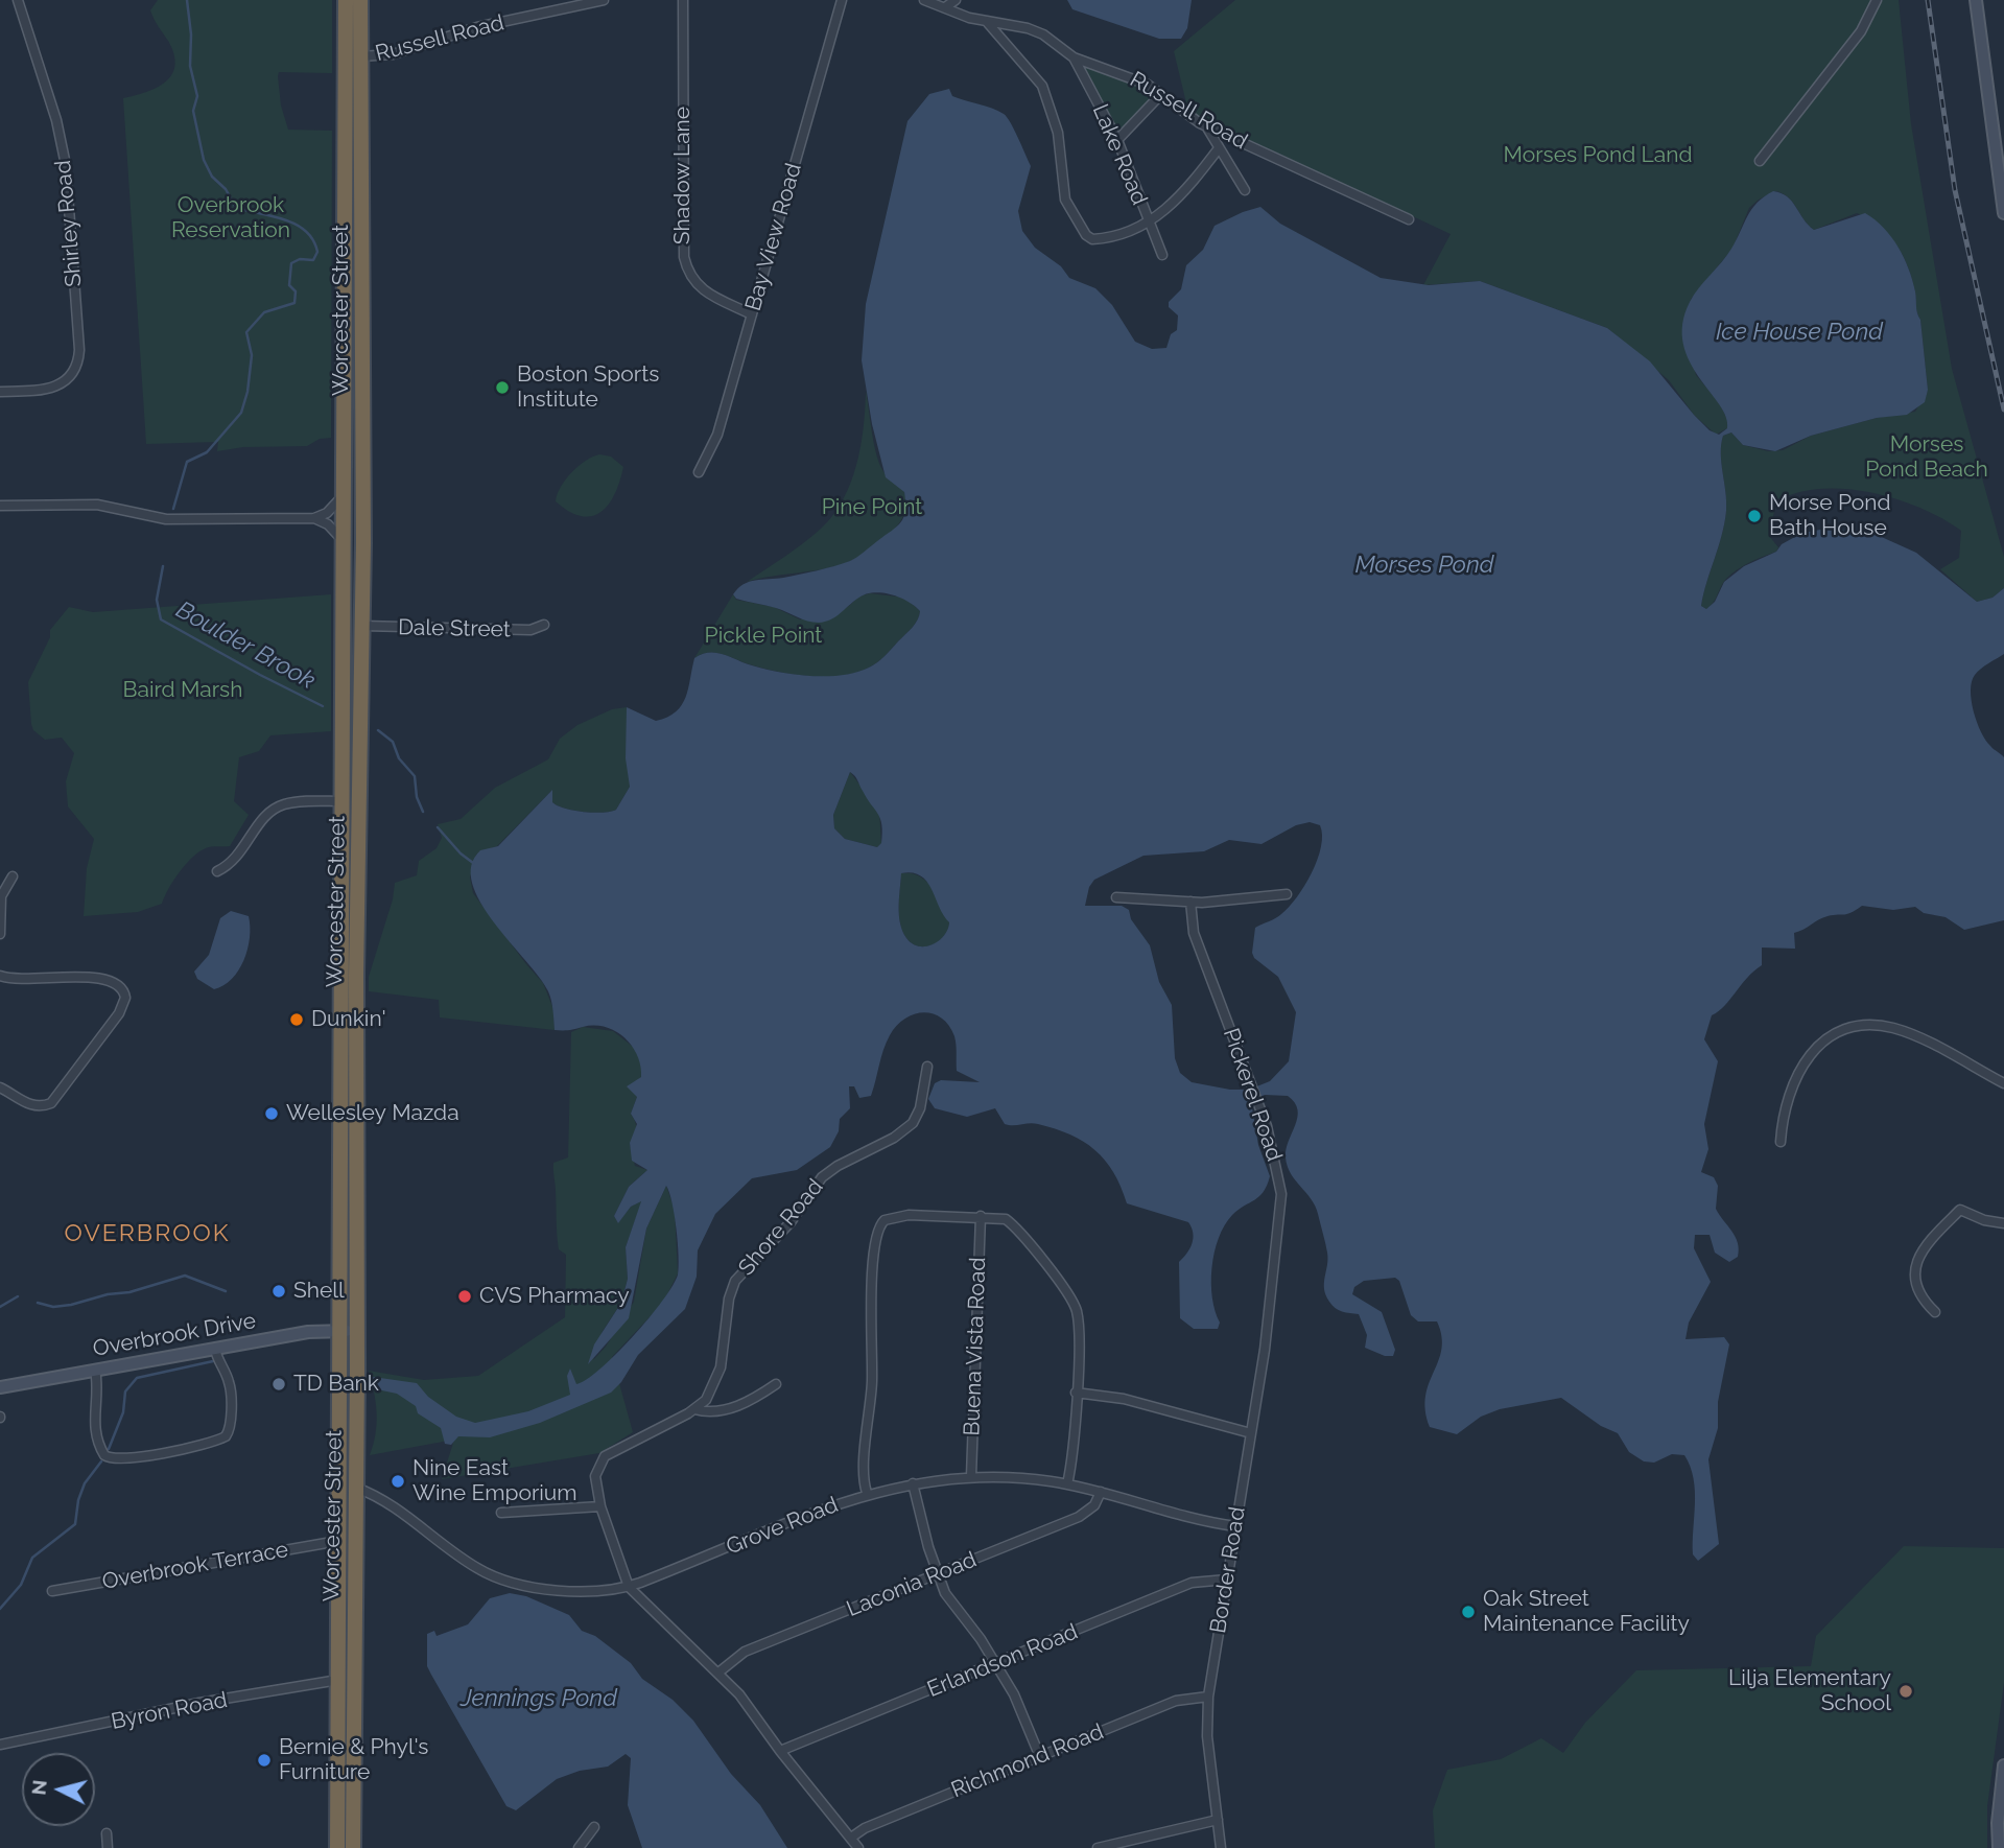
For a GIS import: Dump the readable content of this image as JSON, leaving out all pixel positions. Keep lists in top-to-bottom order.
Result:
{
  "streets": {
    "highway": ["Worcester Street"],
    "street": [
      "Russell Road",
      "Lake Road",
      "Shadow Lane",
      "Shirley Road",
      "Bay View Road",
      "Dale Street",
      "Pickerel Road",
      "Shore Road",
      "Overbrook Drive",
      "Buena Vista Road",
      "Grove Road",
      "Overbrook Terrace",
      "Border Road",
      "Laconia Road",
      "Erlandson Road",
      "Byron Road",
      "Richmond Road"
    ]
  },
  "crossings": [
    ["Russell Road", "Lake Road"],
    ["Russell Road", "Worcester Street"],
    ["Shadow Lane", "Bay View Road"],
    ["Worcester Street", "Dale Street"],
    ["Worcester Street", "Overbrook Drive"],
    ["Worcester Street", "Grove Road"],
    ["Worcester Street", "Overbrook Terrace"],
    ["Worcester Street", "Byron Road"],
    ["Pickerel Road", "Border Road"],
    ["Shore Road", "Grove Road"],
    ["Buena Vista Road", "Grove Road"],
    ["Grove Road", "Border Road"],
    ["Grove Road", "Laconia Road"],
    ["Border Road", "Erlandson Road"],
    ["Border Road", "Richmond Road"]
  ],
  "districts": ["OVERBROOK"],
  "water": [
    "Ice House Pond",
    "Morses Pond",
    "Boulder Brook",
    "Jennings Pond"
  ],
  "parks": [
    "Morses Pond Land",
    "Overbrook Reservation",
    "Morses Pond Beach",
    "Pine Point",
    "Pickle Point",
    "Baird Marsh"
  ],
  "places": [
    "Boston Sports Institute",
    "Morse Pond Bath House",
    "Dunkin'",
    "Wellesley Mazda",
    "Shell",
    "CVS Pharmacy",
    "TD Bank",
    "Nine East Wine Emporium",
    "Oak Street Maintenance Facility",
    "Lilja Elementary School",
    "Bernie & Phyl's Furniture"
  ],
  "north": "left"
}
